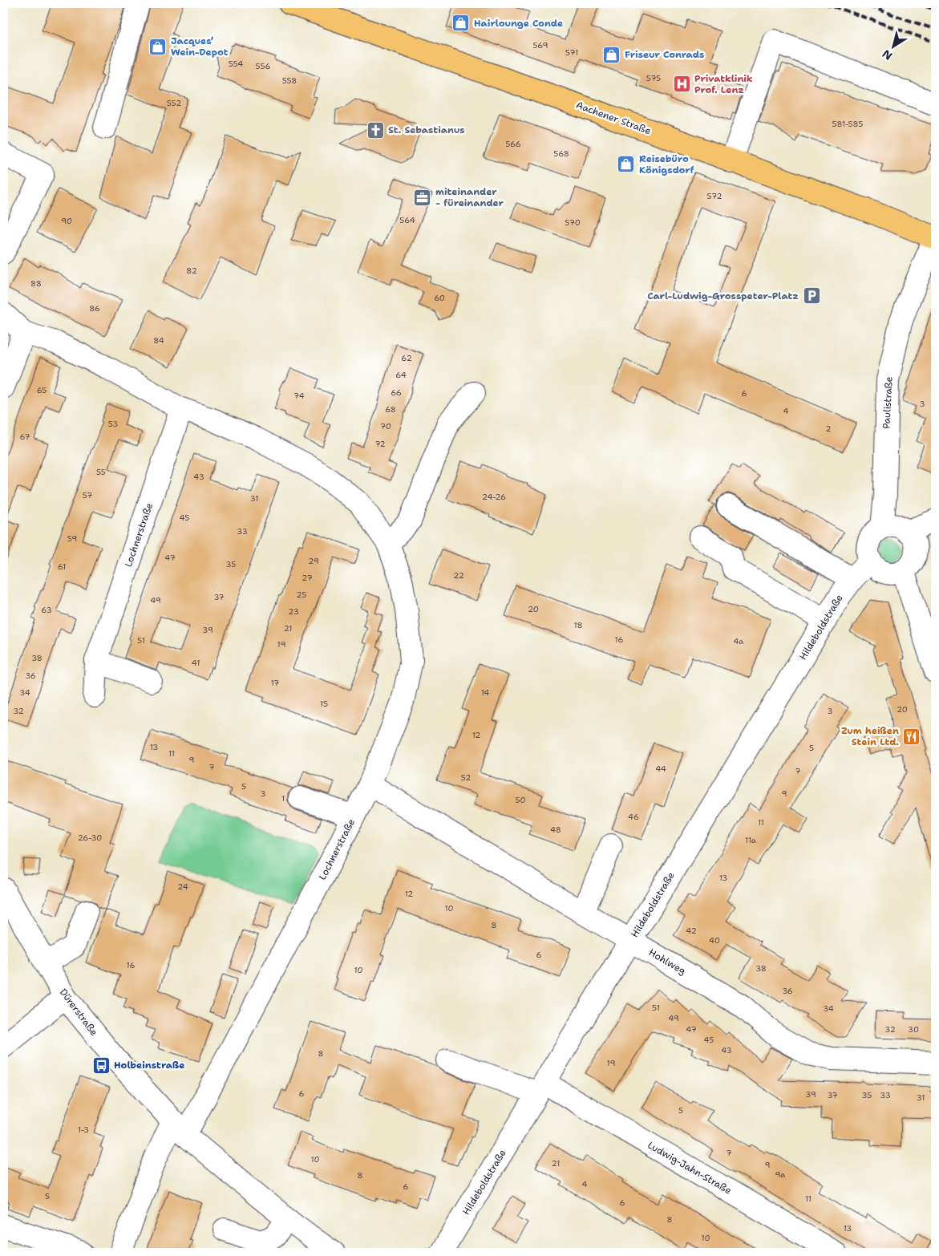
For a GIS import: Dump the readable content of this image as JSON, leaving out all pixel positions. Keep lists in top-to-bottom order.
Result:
{
  "streets": {
    "main road": ["Aachener Straße"],
    "street": [
      "Paulistraße",
      "Lochnerstraße",
      "Hildeboldstraße",
      "Hohlweg",
      "Dürerstraße",
      "Ludwig-Jahn-Straße"
    ]
  },
  "crossings": [
    ["Aachener Straße", "Paulistraße"],
    ["Paulistraße", "Hildeboldstraße"],
    ["Lochnerstraße", "Hohlweg"],
    ["Lochnerstraße", "Dürerstraße"],
    ["Hildeboldstraße", "Hohlweg"],
    ["Hildeboldstraße", "Ludwig-Jahn-Straße"]
  ],
  "places": {
    "shop": [
      "Hairlounge Conde",
      "Jacques’ Wein-Depot",
      "Friseur Conrads",
      "Reisebüro Königsdorf"
    ],
    "hospital": ["Privatklinik Prof. Lenz"],
    "church": ["St. Sebastianus"],
    "office": ["miteinander - füreinander"],
    "parking": ["Carl-Ludwig-Grosspeter-Platz"],
    "restaurant": ["Zum heißen Stein Ltd."],
    "bus stop": ["Holbeinstraße"]
  },
  "house_numbers": [
    "569",
    "571",
    "554",
    "556",
    "575",
    "558",
    "552",
    "581-585",
    "566",
    "568",
    "572",
    "564",
    "90",
    "570",
    "82",
    "88",
    "60",
    "86",
    "84",
    "62",
    "64",
    "65",
    "66",
    "6",
    "74",
    "3",
    "68",
    "4",
    "53",
    "70",
    "2",
    "67",
    "72",
    "55",
    "43",
    "57",
    "24-26",
    "31",
    "45",
    "33",
    "59",
    "47",
    "29",
    "35",
    "61",
    "22",
    "27",
    "25",
    "37",
    "49",
    "20",
    "63",
    "23",
    "18",
    "21",
    "39",
    "16",
    "51",
    "4a",
    "19",
    "38",
    "41",
    "36",
    "17",
    "34",
    "14",
    "15",
    "20",
    "32",
    "3",
    "12",
    "13",
    "5",
    "11",
    "9",
    "7",
    "44",
    "7",
    "52",
    "5",
    "3",
    "9",
    "1",
    "50",
    "46",
    "11",
    "48",
    "26-30",
    "11a",
    "13",
    "24",
    "12",
    "10",
    "8",
    "42",
    "40",
    "6",
    "16",
    "38",
    "10",
    "36",
    "51",
    "34",
    "49",
    "47",
    "32",
    "30",
    "45",
    "43",
    "8",
    "19",
    "6",
    "39",
    "37",
    "35",
    "33",
    "31",
    "5",
    "1-3",
    "7",
    "10",
    "21",
    "9",
    "9a",
    "8",
    "4",
    "6",
    "5",
    "11",
    "6",
    "8",
    "13",
    "10"
  ],
  "north": "bottom left"
}
